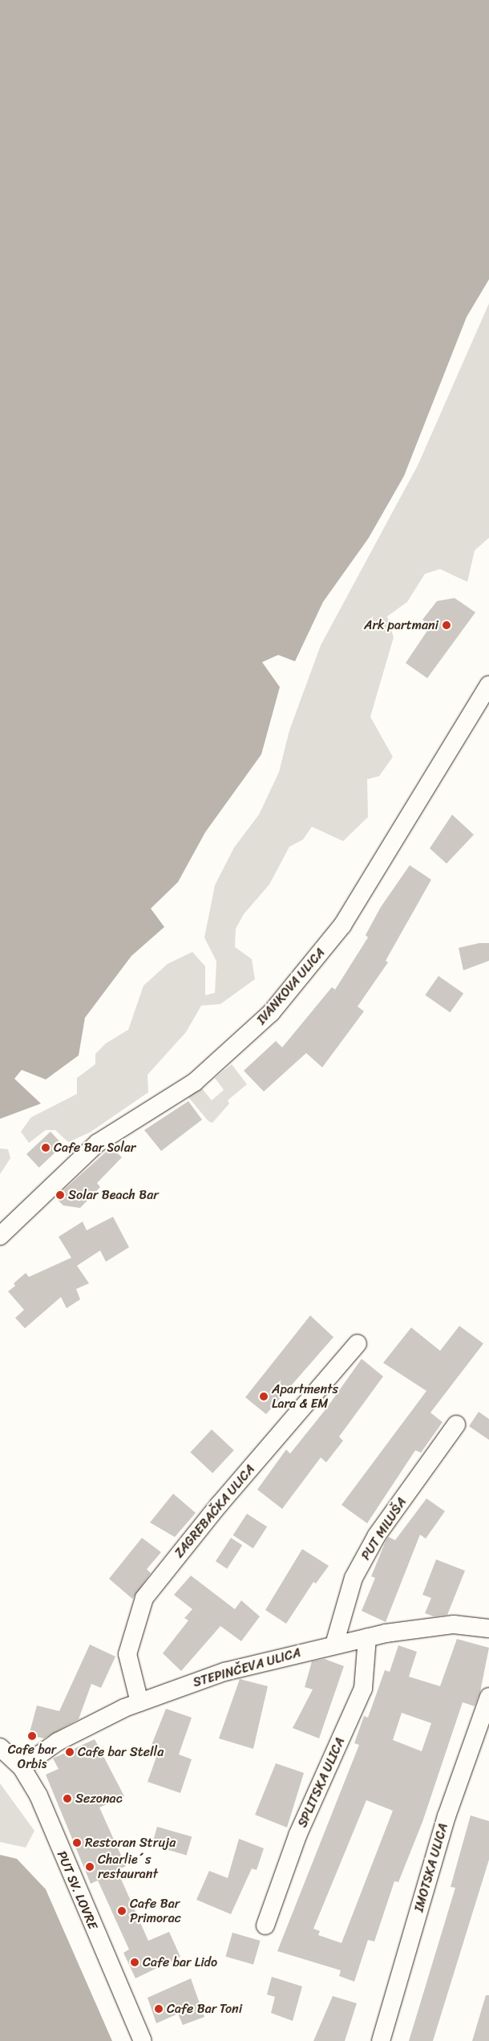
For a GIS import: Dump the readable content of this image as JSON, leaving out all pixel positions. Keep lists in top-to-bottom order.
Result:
{
  "streets": {
    "street": [
      "IVANKOVA ULICA",
      "ZAGREBAČKA ULICA",
      "PUT MILUŠA",
      "STEPINČEVA ULICA",
      "SPLITSKA ULICA",
      "IMOTSKA ULICA",
      "PUT SV. LOVRE"
    ]
  },
  "crossings": [
    ["ZAGREBAČKA ULICA", "STEPINČEVA ULICA"],
    ["PUT MILUŠA", "STEPINČEVA ULICA"],
    ["STEPINČEVA ULICA", "SPLITSKA ULICA"],
    ["STEPINČEVA ULICA", "PUT SV. LOVRE"]
  ],
  "places": [
    "Ark partmani",
    "Cafe Bar Solar",
    "Solar Beach Bar",
    "Apartments Lara & EM",
    "Cafe bar Orbis",
    "Cafe bar Stella",
    "Sezonac",
    "Restoran Struja",
    "Charlie´s restaurant",
    "Cafe Bar Primorac",
    "Cafe bar Lido",
    "Cafe Bar Toni"
  ]
}
